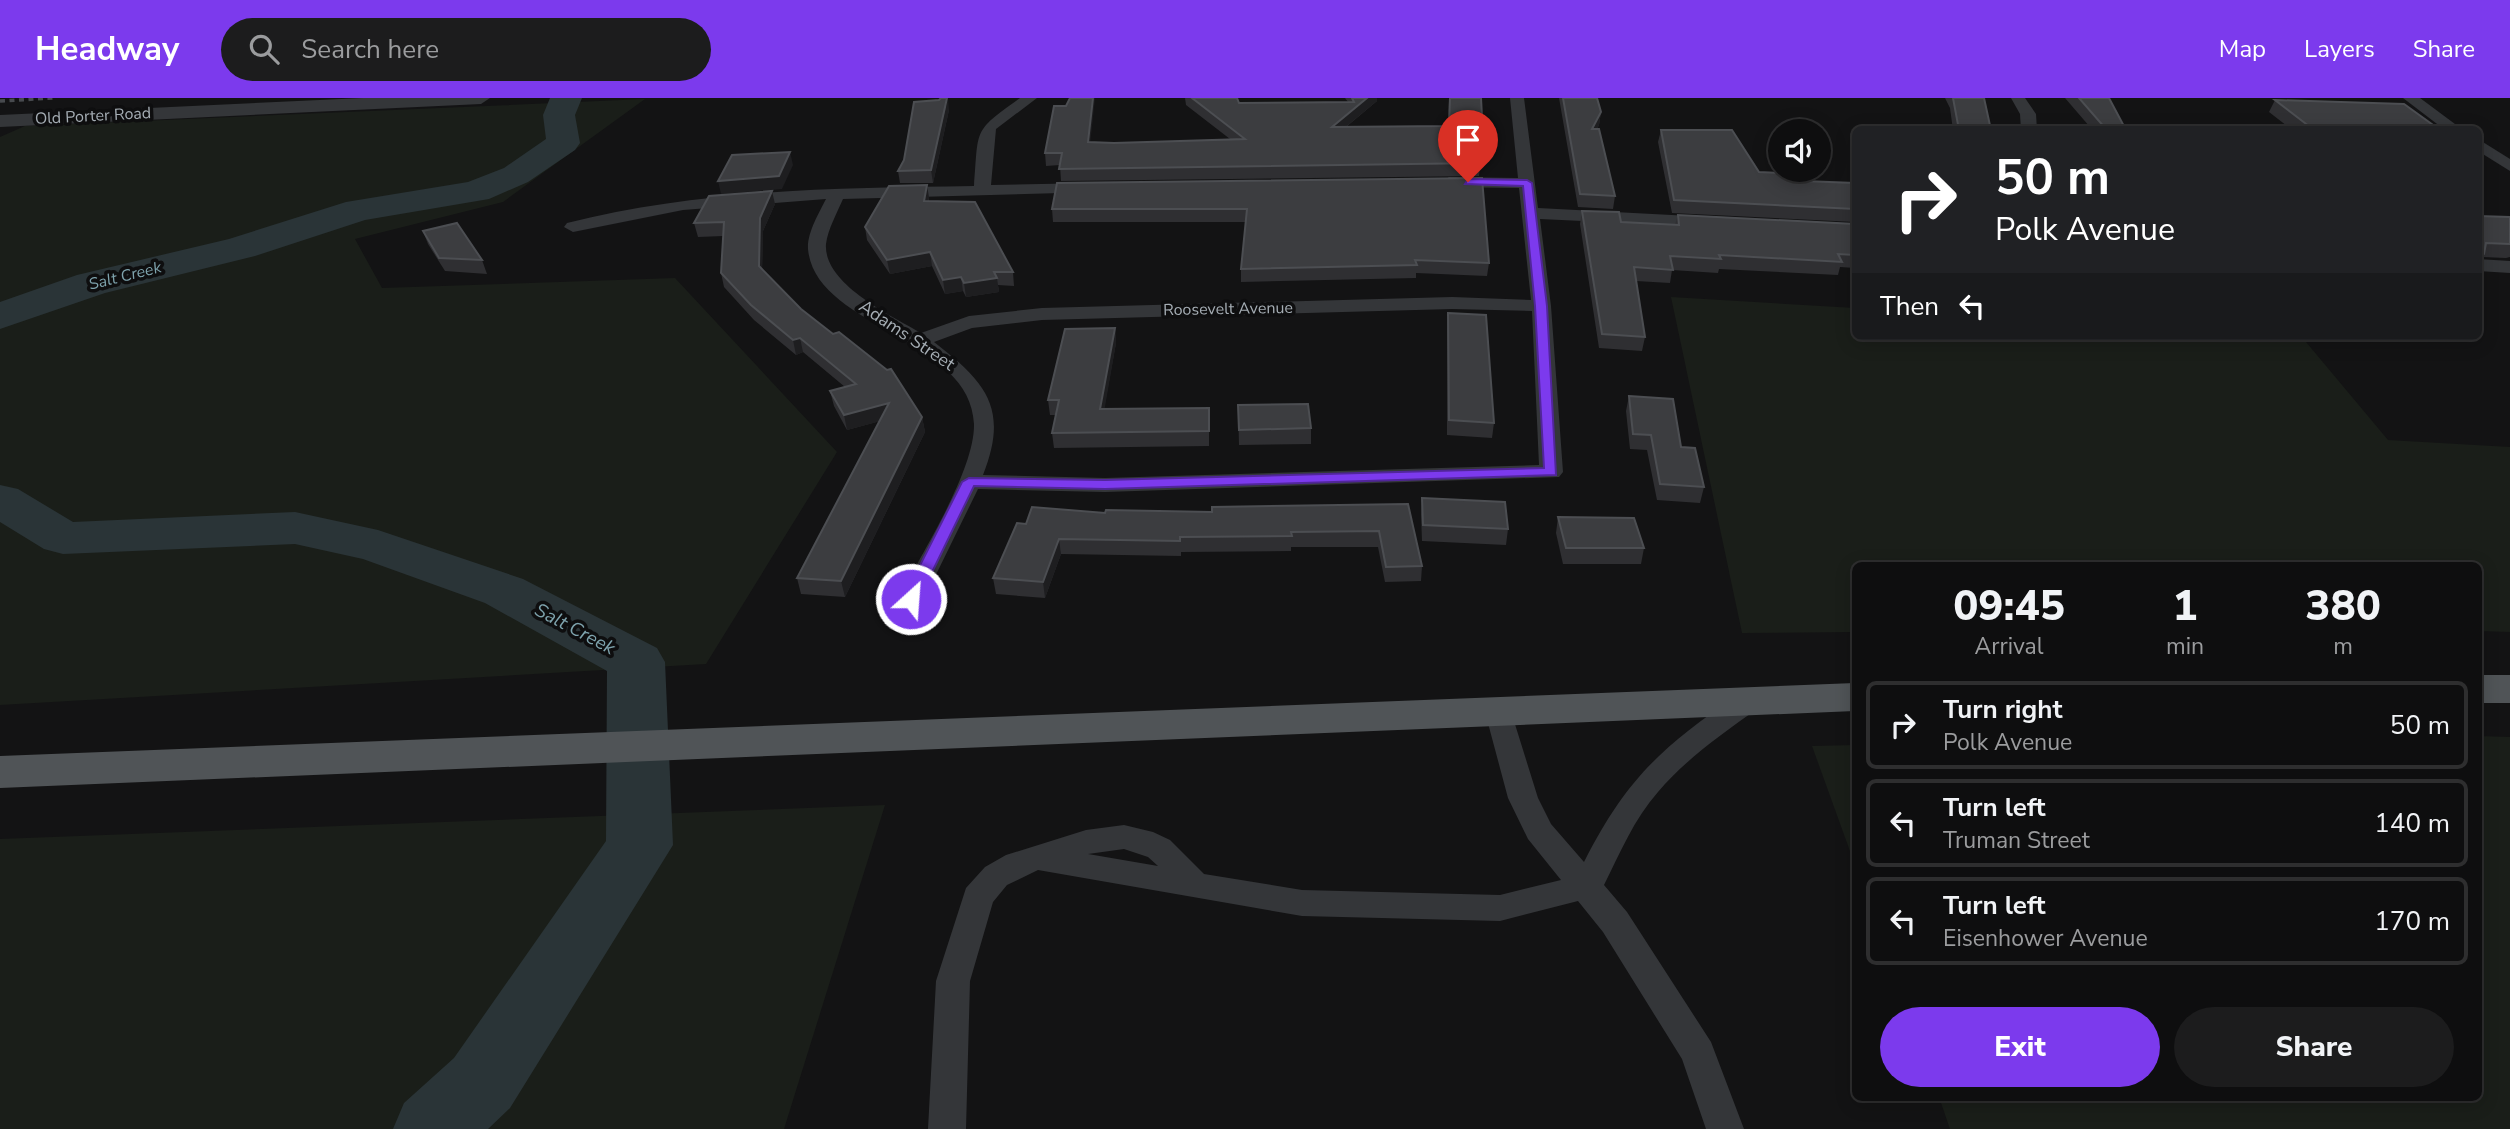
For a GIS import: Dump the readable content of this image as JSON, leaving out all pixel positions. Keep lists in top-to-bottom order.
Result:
{
  "streets": {
    "street": ["Old Porter Road", "Roosevelt Avenue", "Adams Street"]
  },
  "crossings": [
    ["Roosevelt Avenue", "Adams Street"]
  ],
  "water": ["Salt Creek"],
  "page": {
    "header": "Headway",
    "search": "Search here",
    "nav": ["Map", "Layers", "Share"],
    "turn": ["50 m", "Polk Avenue"],
    "then": "Then",
    "eta": [
      "09:45",
      "Arrival",
      "1",
      "min",
      "380",
      "m"
    ],
    "list": [
      {
        "name": "Turn right",
        "note": "Polk Avenue",
        "value": "50 m"
      },
      {
        "name": "Turn left",
        "note": "Truman Street",
        "value": "140 m"
      },
      {
        "name": "Turn left",
        "note": "Eisenhower Avenue",
        "value": "170 m"
      }
    ],
    "buttons": ["Exit", "Share"]
  }
}
